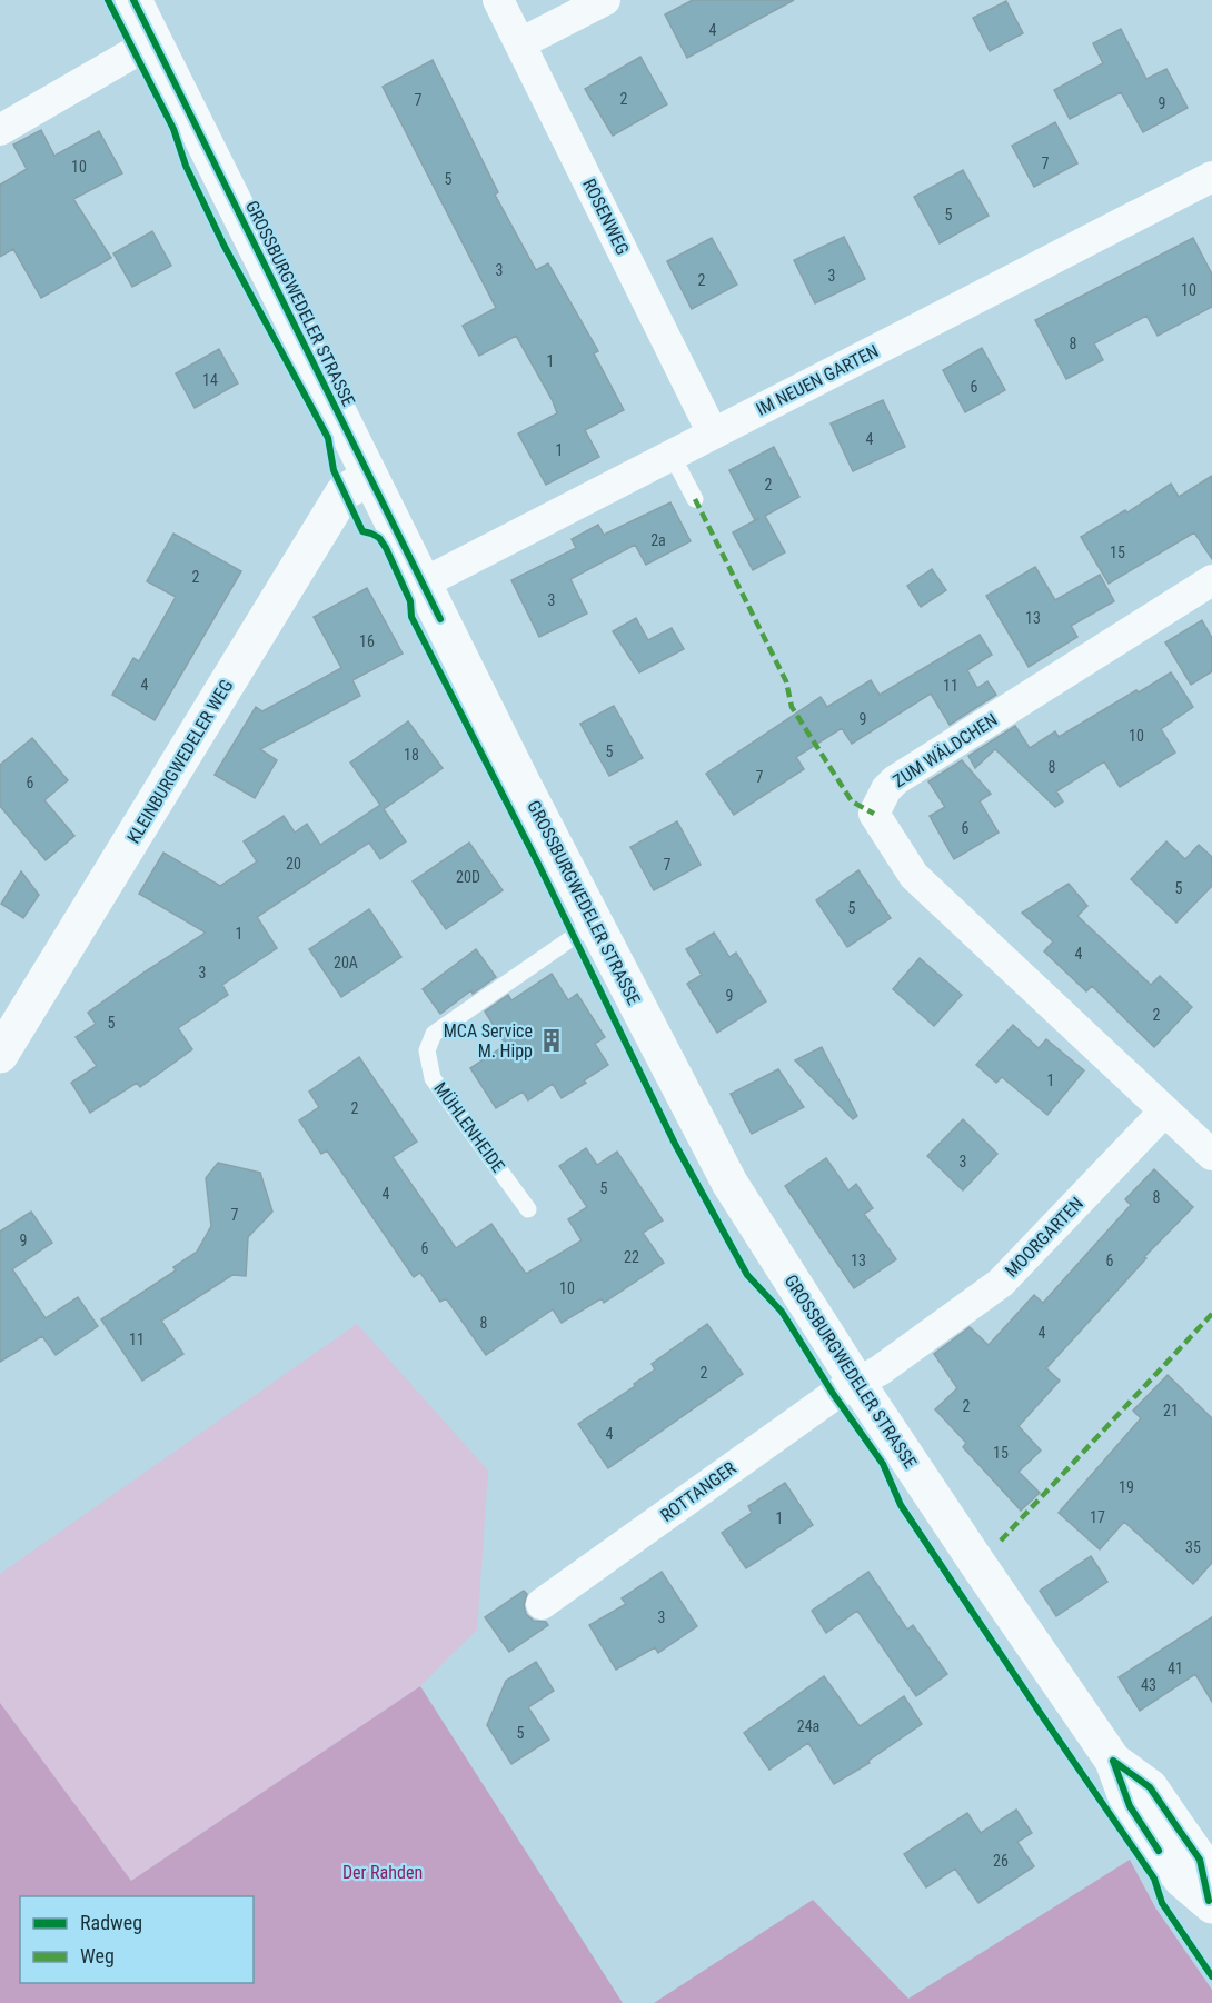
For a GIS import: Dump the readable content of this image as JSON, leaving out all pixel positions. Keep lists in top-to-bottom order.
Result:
{
  "streets": {
    "street": [
      "ROSENWEG",
      "GROSSBURGWEDELER STRASSE",
      "IM NEUEN GARTEN",
      "ZUM WÄLDCHEN",
      "KLEINBURGWEDELER WEG",
      "MOORGARTEN",
      "ROTTANGER"
    ],
    "lane": ["MÜHLENHEIDE"]
  },
  "crossings": [
    ["ROSENWEG", "IM NEUEN GARTEN"],
    ["GROSSBURGWEDELER STRASSE", "IM NEUEN GARTEN"],
    ["GROSSBURGWEDELER STRASSE", "KLEINBURGWEDELER WEG"],
    ["GROSSBURGWEDELER STRASSE", "MÜHLENHEIDE"],
    ["GROSSBURGWEDELER STRASSE", "MOORGARTEN"],
    ["GROSSBURGWEDELER STRASSE", "ROTTANGER"],
    ["ZUM WÄLDCHEN", "MOORGARTEN"],
    ["MOORGARTEN", "ROTTANGER"]
  ],
  "parks": ["Der Rahden"],
  "places": {
    "building": ["MCA Service M. Hipp"]
  },
  "house_numbers": [
    "4",
    "2",
    "7",
    "9",
    "7",
    "10",
    "5",
    "5",
    "3",
    "3",
    "2",
    "10",
    "8",
    "1",
    "14",
    "6",
    "4",
    "1",
    "2",
    "2a",
    "15",
    "2",
    "3",
    "13",
    "16",
    "4",
    "11",
    "9",
    "10",
    "5",
    "18",
    "8",
    "7",
    "6",
    "6",
    "20",
    "7",
    "20D",
    "5",
    "5",
    "1",
    "4",
    "20A",
    "3",
    "9",
    "2",
    "5",
    "1",
    "2",
    "3",
    "5",
    "4",
    "8",
    "7",
    "9",
    "6",
    "22",
    "13",
    "6",
    "10",
    "8",
    "4",
    "11",
    "2",
    "2",
    "21",
    "4",
    "15",
    "19",
    "17",
    "1",
    "35",
    "3",
    "41",
    "43",
    "24a",
    "5",
    "26"
  ],
  "legend": ["Radweg", "Weg"]
}
